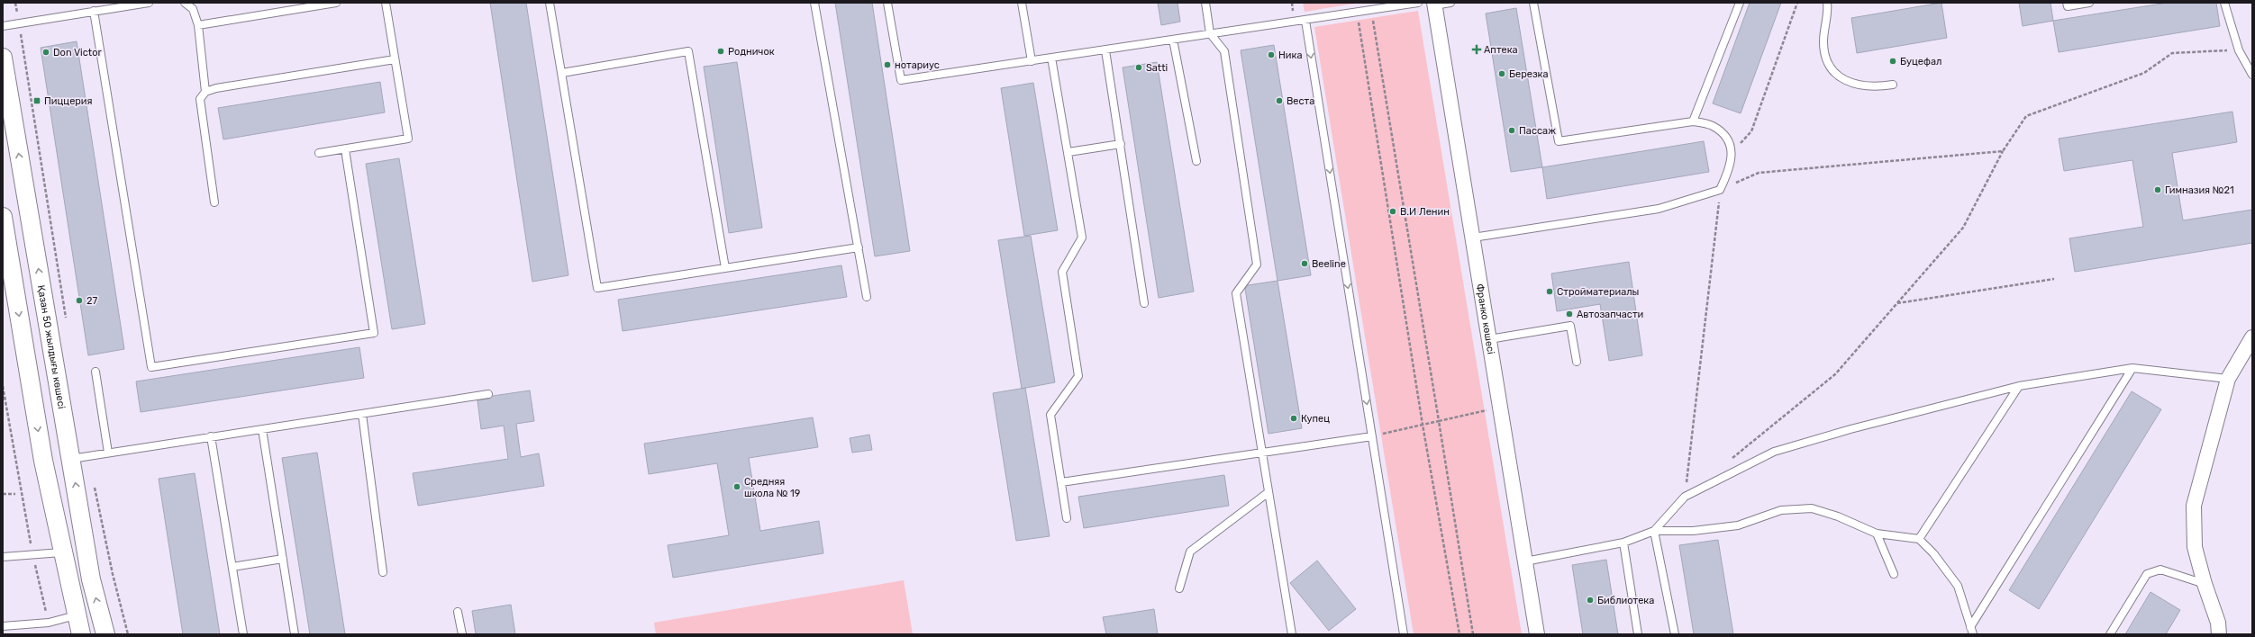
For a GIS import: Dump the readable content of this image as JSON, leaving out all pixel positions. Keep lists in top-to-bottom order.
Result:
{
  "streets": {
    "street": ["Франко көшесі", "Қазан 50 жылдығы көшесі"]
  },
  "places": {
    "health": ["Аптека"],
    "other": [
      "Родничок",
      "Don Victor",
      "Ника",
      "Буцефал",
      "нотариус",
      "Satti",
      "Березка",
      "Веста",
      "Пассаж",
      "Гимназия №21",
      "В.И Ленин",
      "Beeline",
      "Стройматериалы",
      "27",
      "Автозапчасти",
      "Купец",
      "Средняя школа № 19",
      "Библиотека"
    ],
    "transit": ["Пиццерия"]
  }
}
